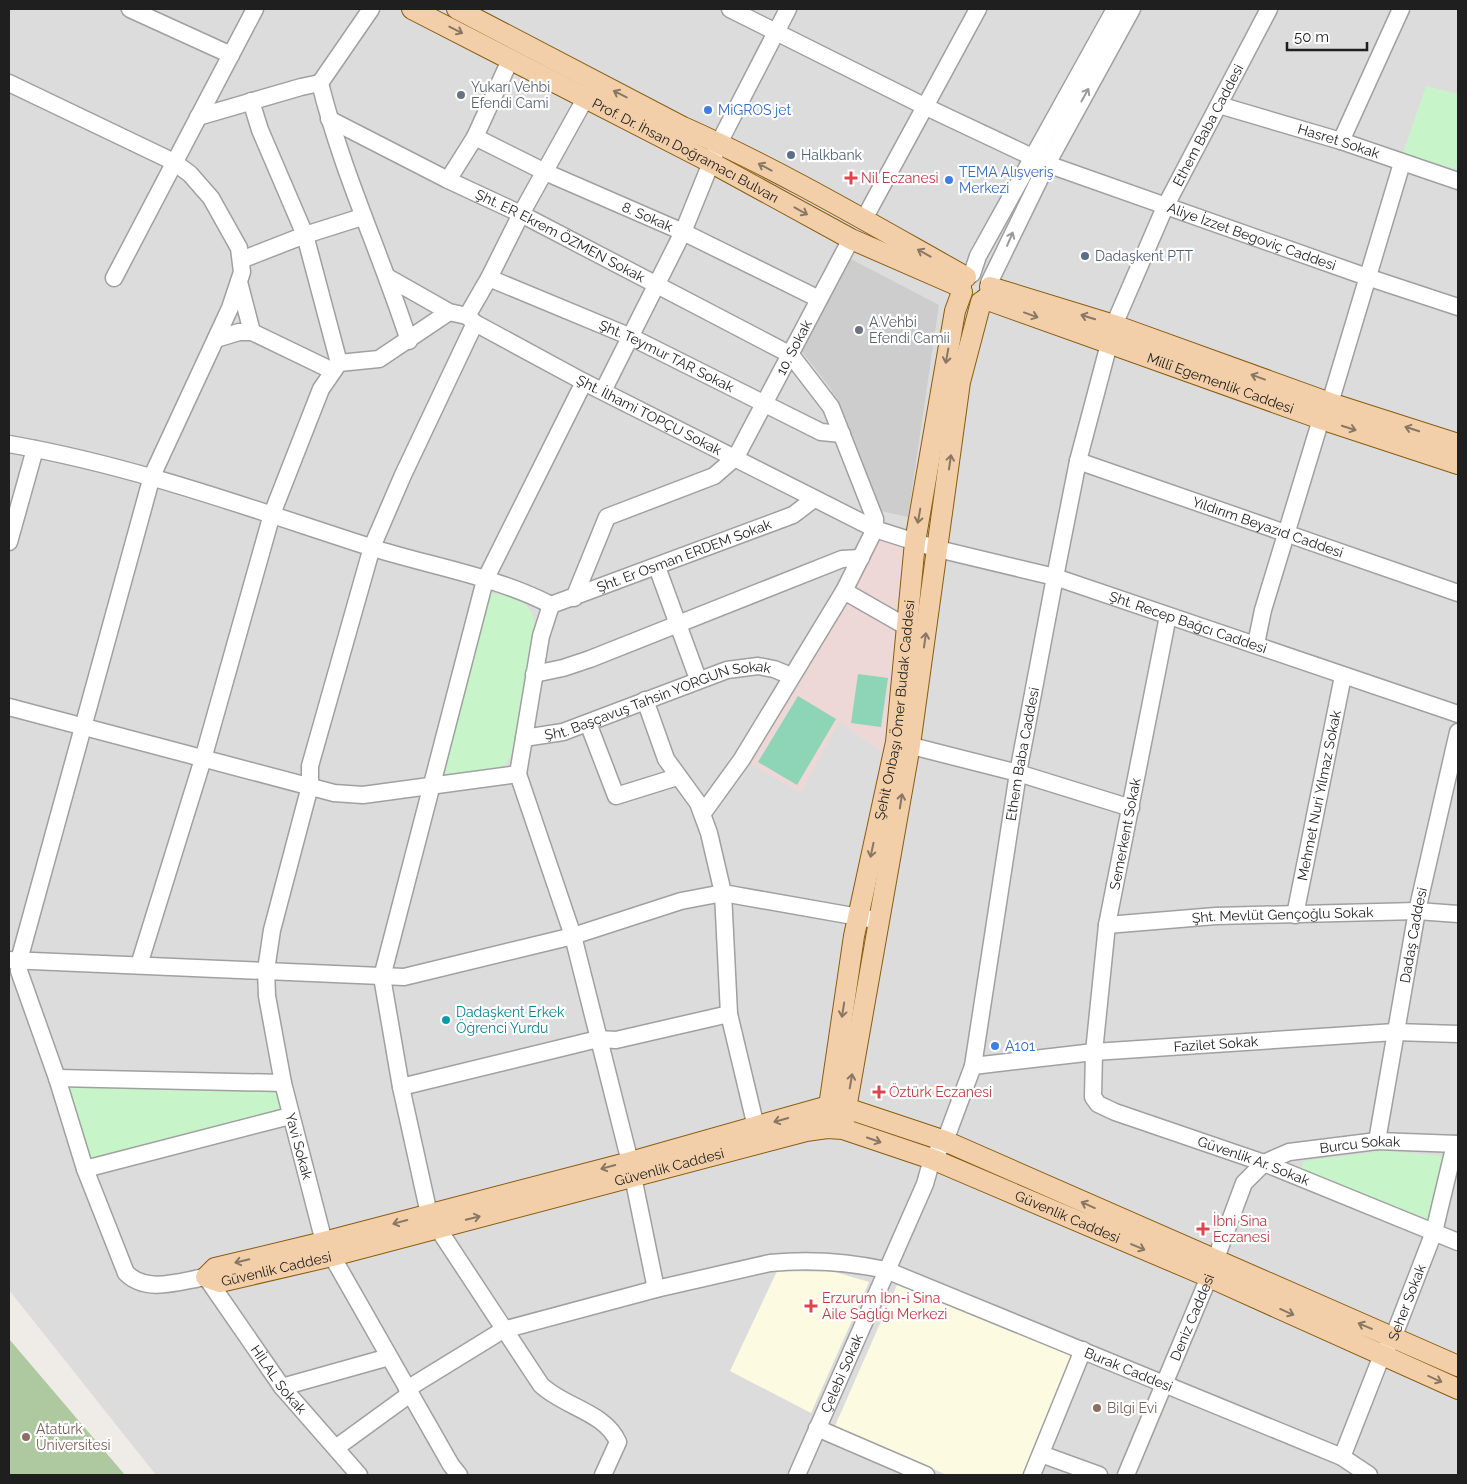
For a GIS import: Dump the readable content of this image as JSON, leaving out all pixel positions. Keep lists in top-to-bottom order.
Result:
{
  "streets": {
    "main road": [
      "Prof. Dr. İhsan Doğramacı Bulvarı",
      "Millî Egemenlik Caddesi",
      "Şehit Onbaşı Ömer Budak Caddesi",
      "Güvenlik Caddesi"
    ],
    "street": [
      "Ethem Baba Caddesi",
      "Hasret Sokak",
      "8. Sokak",
      "Şht. ER Ekrem ÖZMEN Sokak",
      "Aliye İzzet Begoviç Caddesi",
      "10. Sokak",
      "Şht. Teymur TAR Sokak",
      "Şht. İlhami TOPÇU Sokak",
      "Yıldırım Beyazıd Caddesi",
      "Şht. Er Osman ERDEM Sokak",
      "Şht. Recep Bağcı Caddesi",
      "Şht. Başçavuş Tahsin YORGUN Sokak",
      "Mehmet Nuri Yılmaz Sokak",
      "Semerkent Sokak",
      "Şht. Mevlüt Gençoğlu Sokak",
      "Dadaş Caddesi",
      "Fazilet Sokak",
      "Burcu Sokak",
      "Yavi Sokak",
      "Güvenlik Ar. Sokak",
      "Seher Sokak",
      "Deniz Caddesi",
      "Burak Caddesi",
      "Çelebi Sokak",
      "HİLAL Sokak"
    ]
  },
  "crossings": [
    ["Ethem Baba Caddesi", "Hasret Sokak"],
    ["Ethem Baba Caddesi", "Aliye İzzet Begoviç Caddesi"],
    ["Ethem Baba Caddesi", "Millî Egemenlik Caddesi"],
    ["Ethem Baba Caddesi", "Yıldırım Beyazıd Caddesi"],
    ["Ethem Baba Caddesi", "Şht. Recep Bağcı Caddesi"],
    ["Ethem Baba Caddesi", "Fazilet Sokak"],
    ["Ethem Baba Caddesi", "Güvenlik Caddesi"],
    ["Ethem Baba Caddesi", "Çelebi Sokak"],
    ["Prof. Dr. İhsan Doğramacı Bulvarı", "10. Sokak"],
    ["Prof. Dr. İhsan Doğramacı Bulvarı", "Millî Egemenlik Caddesi"],
    ["Prof. Dr. İhsan Doğramacı Bulvarı", "Şehit Onbaşı Ömer Budak Caddesi"],
    ["Prof. Dr. İhsan Doğramacı Bulvarı", "Yavi Sokak"],
    ["8. Sokak", "10. Sokak"],
    ["8. Sokak", "Yavi Sokak"],
    ["Şht. ER Ekrem ÖZMEN Sokak", "10. Sokak"],
    ["Şht. ER Ekrem ÖZMEN Sokak", "Yavi Sokak"],
    ["10. Sokak", "Şht. Teymur TAR Sokak"],
    ["10. Sokak", "Şht. İlhami TOPÇU Sokak"],
    ["Şht. Teymur TAR Sokak", "Yavi Sokak"],
    ["Millî Egemenlik Caddesi", "Şehit Onbaşı Ömer Budak Caddesi"],
    ["Şht. İlhami TOPÇU Sokak", "Şht. Er Osman ERDEM Sokak"],
    ["Şht. İlhami TOPÇU Sokak", "Şht. Recep Bağcı Caddesi"],
    ["Şht. İlhami TOPÇU Sokak", "Şehit Onbaşı Ömer Budak Caddesi"],
    ["Şht. İlhami TOPÇU Sokak", "Yavi Sokak"],
    ["Şht. Recep Bağcı Caddesi", "Şehit Onbaşı Ömer Budak Caddesi"],
    ["Şht. Recep Bağcı Caddesi", "Mehmet Nuri Yılmaz Sokak"],
    ["Şht. Recep Bağcı Caddesi", "Semerkent Sokak"],
    ["Şehit Onbaşı Ömer Budak Caddesi", "Güvenlik Caddesi"],
    ["Mehmet Nuri Yılmaz Sokak", "Şht. Mevlüt Gençoğlu Sokak"],
    ["Semerkent Sokak", "Şht. Mevlüt Gençoğlu Sokak"],
    ["Semerkent Sokak", "Fazilet Sokak"],
    ["Semerkent Sokak", "Güvenlik Ar. Sokak"],
    ["Şht. Mevlüt Gençoğlu Sokak", "Dadaş Caddesi"],
    ["Dadaş Caddesi", "Fazilet Sokak"],
    ["Dadaş Caddesi", "Burcu Sokak"],
    ["Fazilet Sokak", "Güvenlik Ar. Sokak"],
    ["Burcu Sokak", "Güvenlik Ar. Sokak"],
    ["Burcu Sokak", "Seher Sokak"],
    ["Burcu Sokak", "Deniz Caddesi"],
    ["Yavi Sokak", "Güvenlik Caddesi"],
    ["Yavi Sokak", "Burak Caddesi"],
    ["Güvenlik Ar. Sokak", "Seher Sokak"],
    ["Güvenlik Ar. Sokak", "Deniz Caddesi"],
    ["Güvenlik Caddesi", "Seher Sokak"],
    ["Güvenlik Caddesi", "Deniz Caddesi"],
    ["Güvenlik Caddesi", "Çelebi Sokak"],
    ["Güvenlik Caddesi", "HİLAL Sokak"],
    ["Seher Sokak", "Burak Caddesi"],
    ["Deniz Caddesi", "Burak Caddesi"],
    ["Burak Caddesi", "Çelebi Sokak"],
    ["Burak Caddesi", "HİLAL Sokak"]
  ],
  "places": {
    "other": [
      "Yukarı Vehbi Efendi Cami",
      "MiGROS jet",
      "Halkbank",
      "TEMA Alışveriş Merkezi",
      "Dadaşkent PTT",
      "A.Vehbi Efendi Camii",
      "Dadaşkent Erkek Öğrenci Yurdu",
      "A101",
      "Bilgi Evi",
      "Atatürk Üniversitesi"
    ],
    "health": [
      "Nil Eczanesi",
      "Öztürk Eczanesi",
      "İbni Sina Eczanesi",
      "Erzurum İbn-i Sina Aile Sağlığı Merkezi"
    ]
  },
  "scale_bar": "50 m"
}
